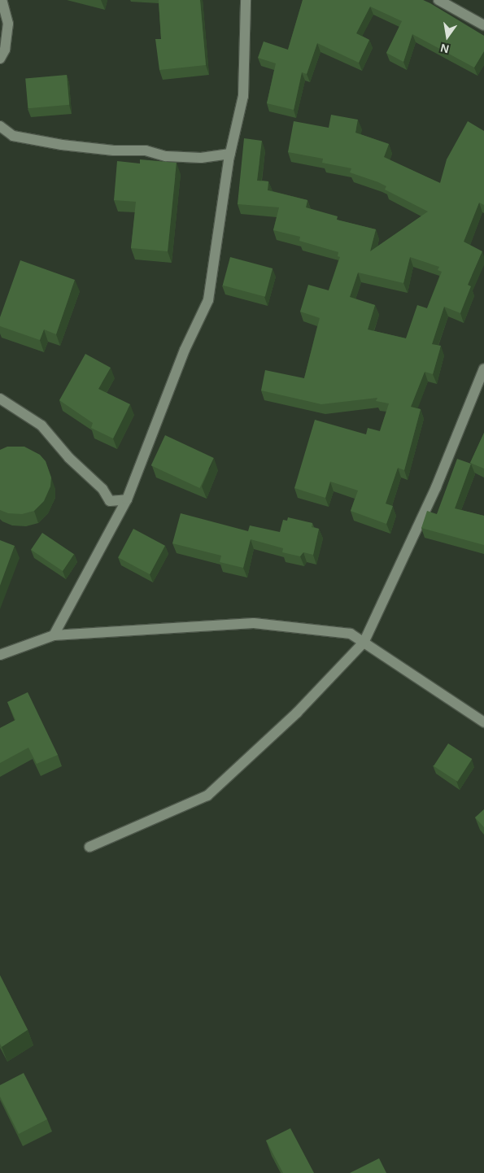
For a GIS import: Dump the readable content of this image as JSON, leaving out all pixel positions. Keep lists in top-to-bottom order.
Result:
{
  "north": "bottom"
}
